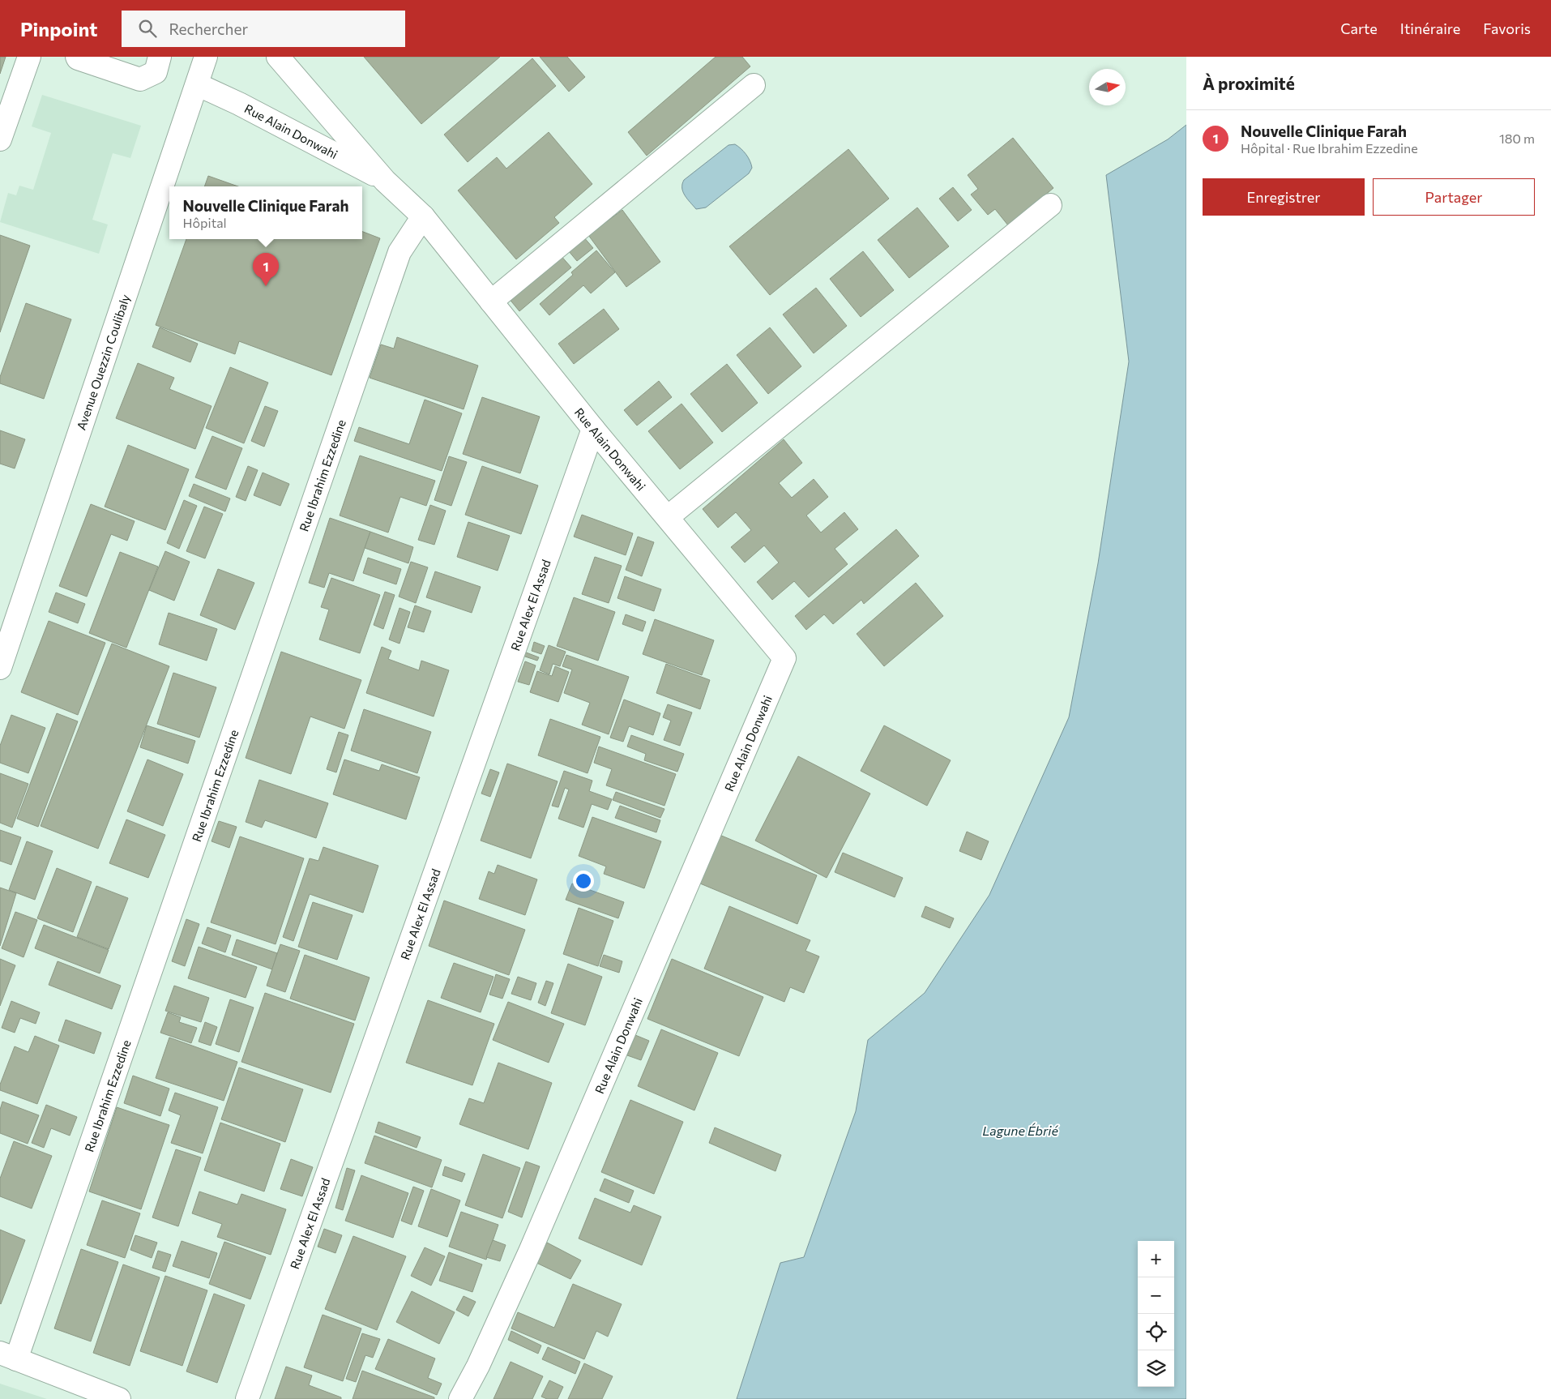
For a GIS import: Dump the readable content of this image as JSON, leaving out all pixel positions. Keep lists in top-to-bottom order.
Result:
{
  "streets": {
    "street": [
      "Rue Alain Donwahi",
      "Avenue Ouezzin Coulibaly",
      "Rue Ibrahim Ezzedine",
      "Rue Alex El Assad"
    ]
  },
  "crossings": [
    ["Rue Alain Donwahi", "Avenue Ouezzin Coulibaly"],
    ["Rue Alain Donwahi", "Rue Ibrahim Ezzedine"],
    ["Rue Alain Donwahi", "Rue Alex El Assad"]
  ],
  "water": ["Lagune Ébrié"],
  "north": "right",
  "page": {
    "header": "Pinpoint",
    "search": "Rechercher",
    "nav": ["Carte", "Itinéraire", "Favoris"],
    "heading": "À proximité",
    "list": [
      {
        "mark": "1",
        "name": "Nouvelle Clinique Farah",
        "note": "Hôpital · Rue Ibrahim Ezzedine",
        "value": "180 m"
      }
    ],
    "buttons": ["Enregistrer", "Partager"],
    "popup": ["Nouvelle Clinique Farah", "Hôpital"],
    "pins": "1",
    "map_buttons": ["+", "−"]
  }
}
